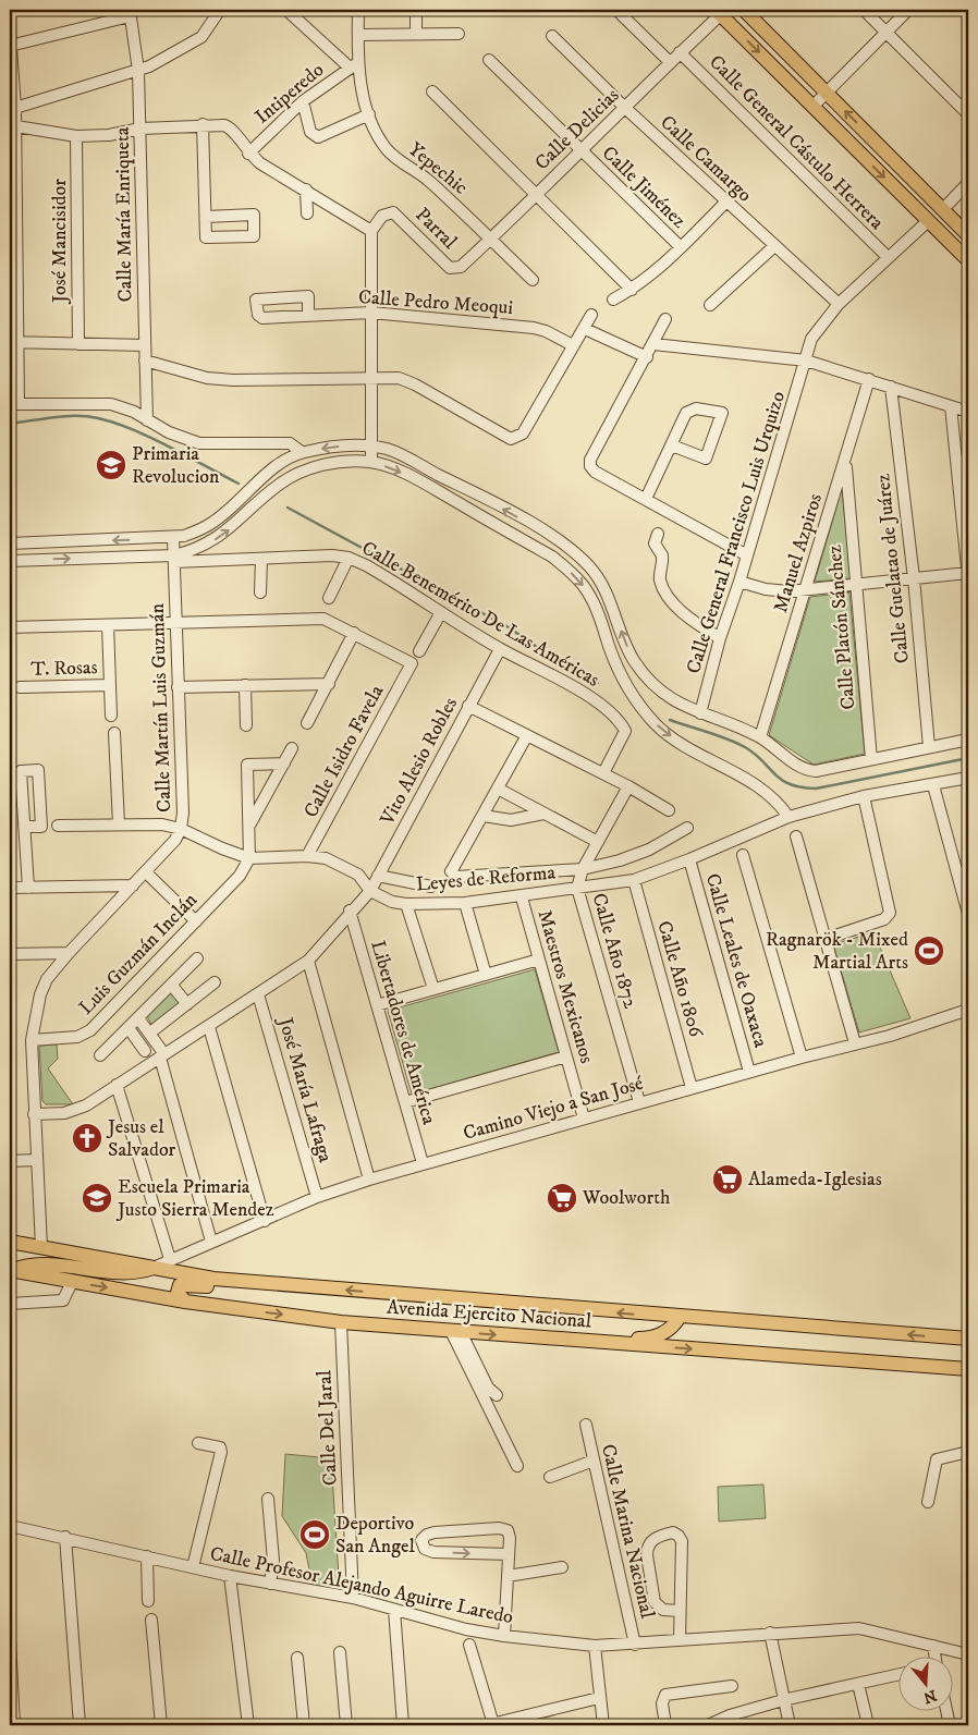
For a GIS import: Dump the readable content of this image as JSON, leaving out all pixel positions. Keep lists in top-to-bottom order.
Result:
{
  "streets": {
    "main road": ["Avenida Ejercito Nacional"],
    "street": [
      "Intiperedo",
      "Calle Delicias",
      "Calle General Cástulo Herrera",
      "Calle Camargo",
      "Yepechic",
      "Calle Jiménez",
      "Calle María Enriqueta",
      "Parral",
      "José Mancisidor",
      "Calle Pedro Meoqui",
      "Calle General Francisco Luis Urquizo",
      "Manuel Azpiros",
      "Calle Guelatao de Juárez",
      "Calle Benemérito De Las Américas",
      "Calle Platón Sánchez",
      "T. Rosas",
      "Calle Martín Luis Guzmán",
      "Calle Isidro Favela",
      "Vito Alesio Robles",
      "Leyes de Reforma",
      "Calle Año 1872",
      "Luis Guzmán Inclán",
      "Calle Leales de Oaxaca",
      "Calle Año 1806",
      "Maestros Mexicanos",
      "Libertadores de América",
      "José María Lafraga",
      "Camino Viejo a San José",
      "Calle Del Jaral",
      "Calle Marina Nacional",
      "Calle Profesor Alejando Aguirre Laredo"
    ]
  },
  "crossings": [
    ["Intiperedo", "Yepechic"],
    ["Calle Delicias", "Calle General Cástulo Herrera"],
    ["Calle Delicias", "Calle Camargo"],
    ["Calle Delicias", "Yepechic"],
    ["Calle Delicias", "Calle Jiménez"],
    ["Calle Delicias", "Parral"],
    ["Calle General Cástulo Herrera", "Calle General Francisco Luis Urquizo"],
    ["Calle Camargo", "Calle General Francisco Luis Urquizo"],
    ["Manuel Azpiros", "Calle Platón Sánchez"],
    ["Calle Benemérito De Las Américas", "Calle Martín Luis Guzmán"],
    ["Calle Benemérito De Las Américas", "Vito Alesio Robles"],
    ["Calle Martín Luis Guzmán", "Luis Guzmán Inclán"],
    ["Calle Martín Luis Guzmán", "Avenida Ejercito Nacional"],
    ["Vito Alesio Robles", "Leyes de Reforma"],
    ["Leyes de Reforma", "Calle Año 1872"],
    ["Leyes de Reforma", "Calle Leales de Oaxaca"],
    ["Leyes de Reforma", "Calle Año 1806"],
    ["Leyes de Reforma", "Maestros Mexicanos"],
    ["Calle Año 1872", "Camino Viejo a San José"],
    ["Calle Leales de Oaxaca", "Camino Viejo a San José"],
    ["Calle Año 1806", "Camino Viejo a San José"],
    ["Maestros Mexicanos", "Camino Viejo a San José"],
    ["Libertadores de América", "Camino Viejo a San José"],
    ["José María Lafraga", "Camino Viejo a San José"],
    ["Camino Viejo a San José", "Avenida Ejercito Nacional"],
    ["Avenida Ejercito Nacional", "Calle Del Jaral"],
    ["Calle Del Jaral", "Calle Profesor Alejando Aguirre Laredo"],
    ["Calle Marina Nacional", "Calle Profesor Alejando Aguirre Laredo"]
  ],
  "places": {
    "school or university": ["Primaria Revolucion", "Escuela Primaria Justo Sierra Mendez"],
    "sports": ["Ragnarök - Mixed Martial Arts", "Deportivo San Angel"],
    "church": ["Jesus el Salvador"],
    "supermarket": ["Alameda-Iglesias", "Woolworth"]
  },
  "north": "bottom"
}
